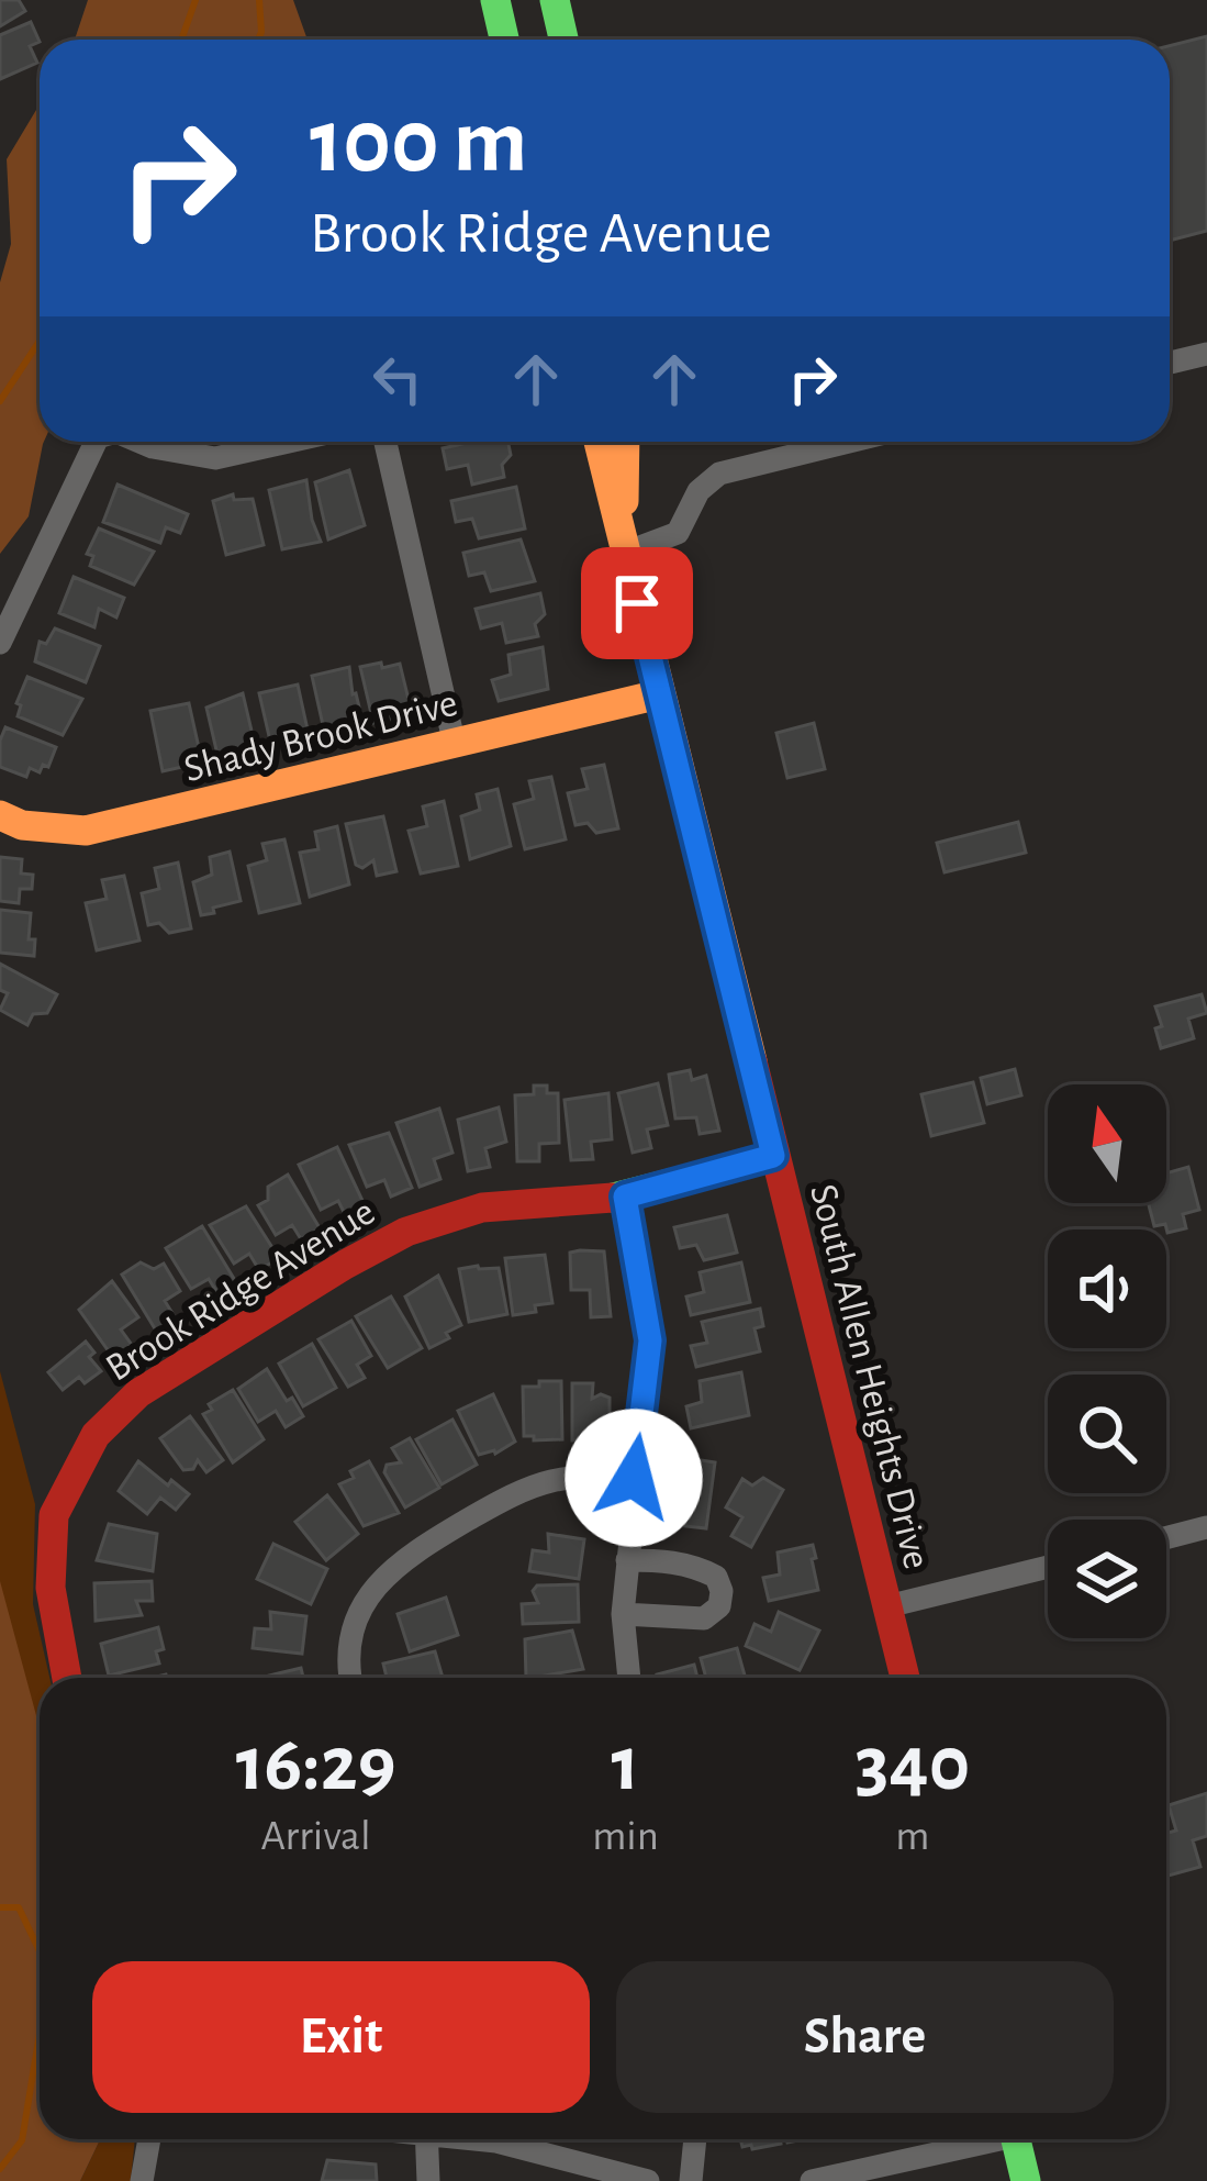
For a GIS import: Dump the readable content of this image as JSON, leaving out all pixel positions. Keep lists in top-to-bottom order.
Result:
{
  "streets": {
    "street": ["Shady Brook Drive", "Brook Ridge Avenue", "South Allen Heights Drive"]
  },
  "crossings": [
    ["Shady Brook Drive", "South Allen Heights Drive"],
    ["Brook Ridge Avenue", "South Allen Heights Drive"]
  ],
  "north": "top",
  "page": {
    "turn": ["100 m", "Brook Ridge Avenue"],
    "eta": [
      "16:29",
      "Arrival",
      "1",
      "min",
      "340",
      "m"
    ],
    "buttons": ["Exit", "Share"]
  }
}
